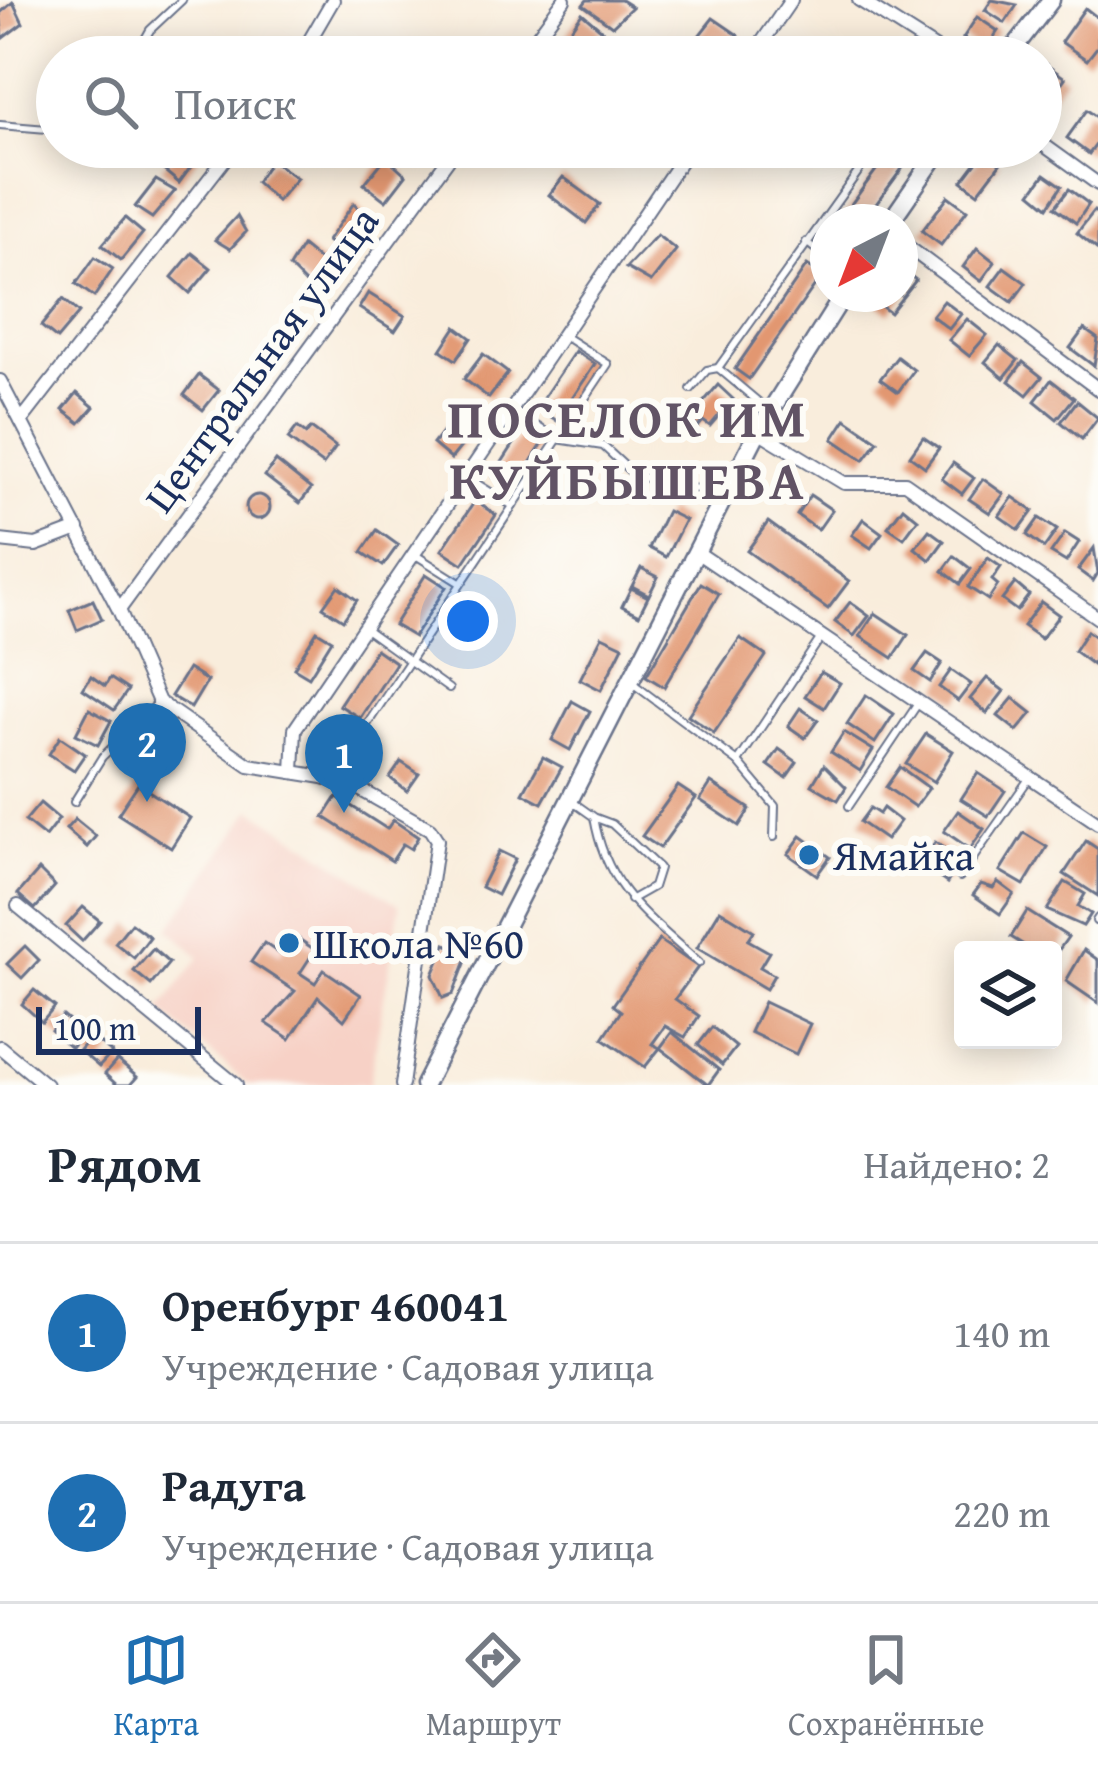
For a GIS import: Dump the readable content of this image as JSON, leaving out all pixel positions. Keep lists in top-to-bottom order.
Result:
{
  "streets": {
    "street": ["Центральная улица"]
  },
  "districts": ["ПОСЕЛОК ИМ КУЙБЫШЕВА"],
  "places": ["Ямайка", "Школа №60"],
  "scale_bar": "100 m",
  "north": "bottom left",
  "page": {
    "search": "Поиск",
    "pins": ["2", "1"],
    "scale": "100 m",
    "heading": ["Рядом", "Найдено: 2"],
    "list": [
      {
        "mark": "1",
        "name": "Оренбург 460041",
        "note": "Учреждение · Садовая улица",
        "value": "140 m"
      },
      {
        "mark": "2",
        "name": "Радуга",
        "note": "Учреждение · Садовая улица",
        "value": "220 m"
      }
    ],
    "nav": ["Карта", "Маршрут", "Сохранённые"]
  }
}
